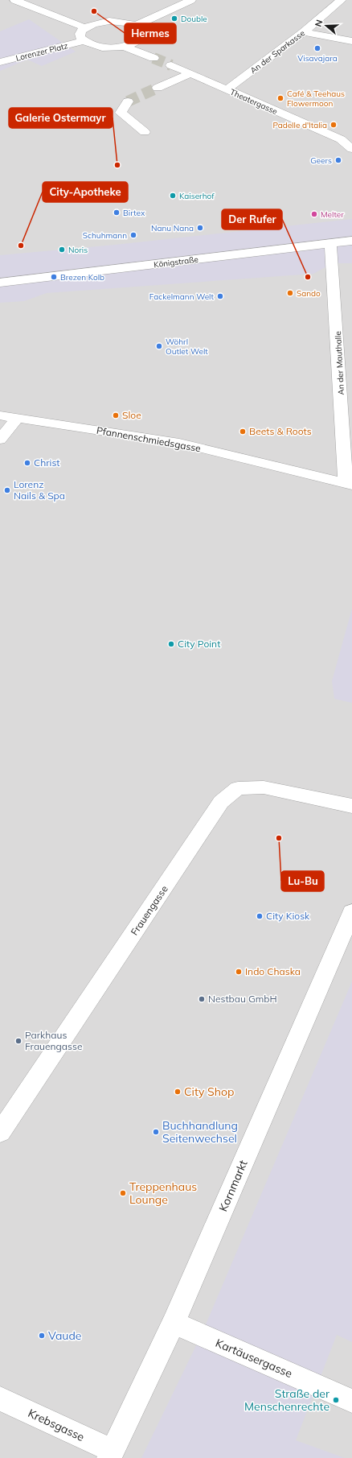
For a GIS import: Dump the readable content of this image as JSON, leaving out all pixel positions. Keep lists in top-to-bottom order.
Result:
{
  "streets": {
    "street": [
      "Lorenzer Platz",
      "An der Sparkasse",
      "Theatergasse",
      "Königstraße",
      "An der Mauthalle",
      "Pfannenschmiedsgasse",
      "Frauengasse",
      "Kornmarkt",
      "Kartäusergasse",
      "Krebsgasse"
    ]
  },
  "crossings": [
    ["An der Sparkasse", "Theatergasse"],
    ["Königstraße", "An der Mauthalle"],
    ["An der Mauthalle", "Pfannenschmiedsgasse"],
    ["Kornmarkt", "Kartäusergasse"],
    ["Kornmarkt", "Krebsgasse"]
  ],
  "places": [
    "Hermes",
    "Double",
    "Visavajara",
    "Café & Teehaus Flowermoon",
    "Padelle d'Italia",
    "Geers",
    "Galerie Ostermayr",
    "Kaiserhof",
    "Birtex",
    "Melter",
    "Nanu Nana",
    "Schuhmann",
    "City-Apotheke",
    "Noris",
    "Brezen Kolb",
    "Der Rufer",
    "Sando",
    "Fackelmann Welt",
    "Wöhrl Outlet Welt",
    "Sloe",
    "Beets & Roots",
    "Christ",
    "Lorenz Nails & Spa",
    "City Point",
    "Lu-Bu",
    "City Kiosk",
    "Indo Chaska",
    "Nestbau GmbH",
    "Parkhaus Frauengasse",
    "City Shop",
    "Buchhandlung Seitenwechsel",
    "Treppenhaus Lounge",
    "Vaude",
    "Straße der Menschenrechte"
  ],
  "north": "left"
}
